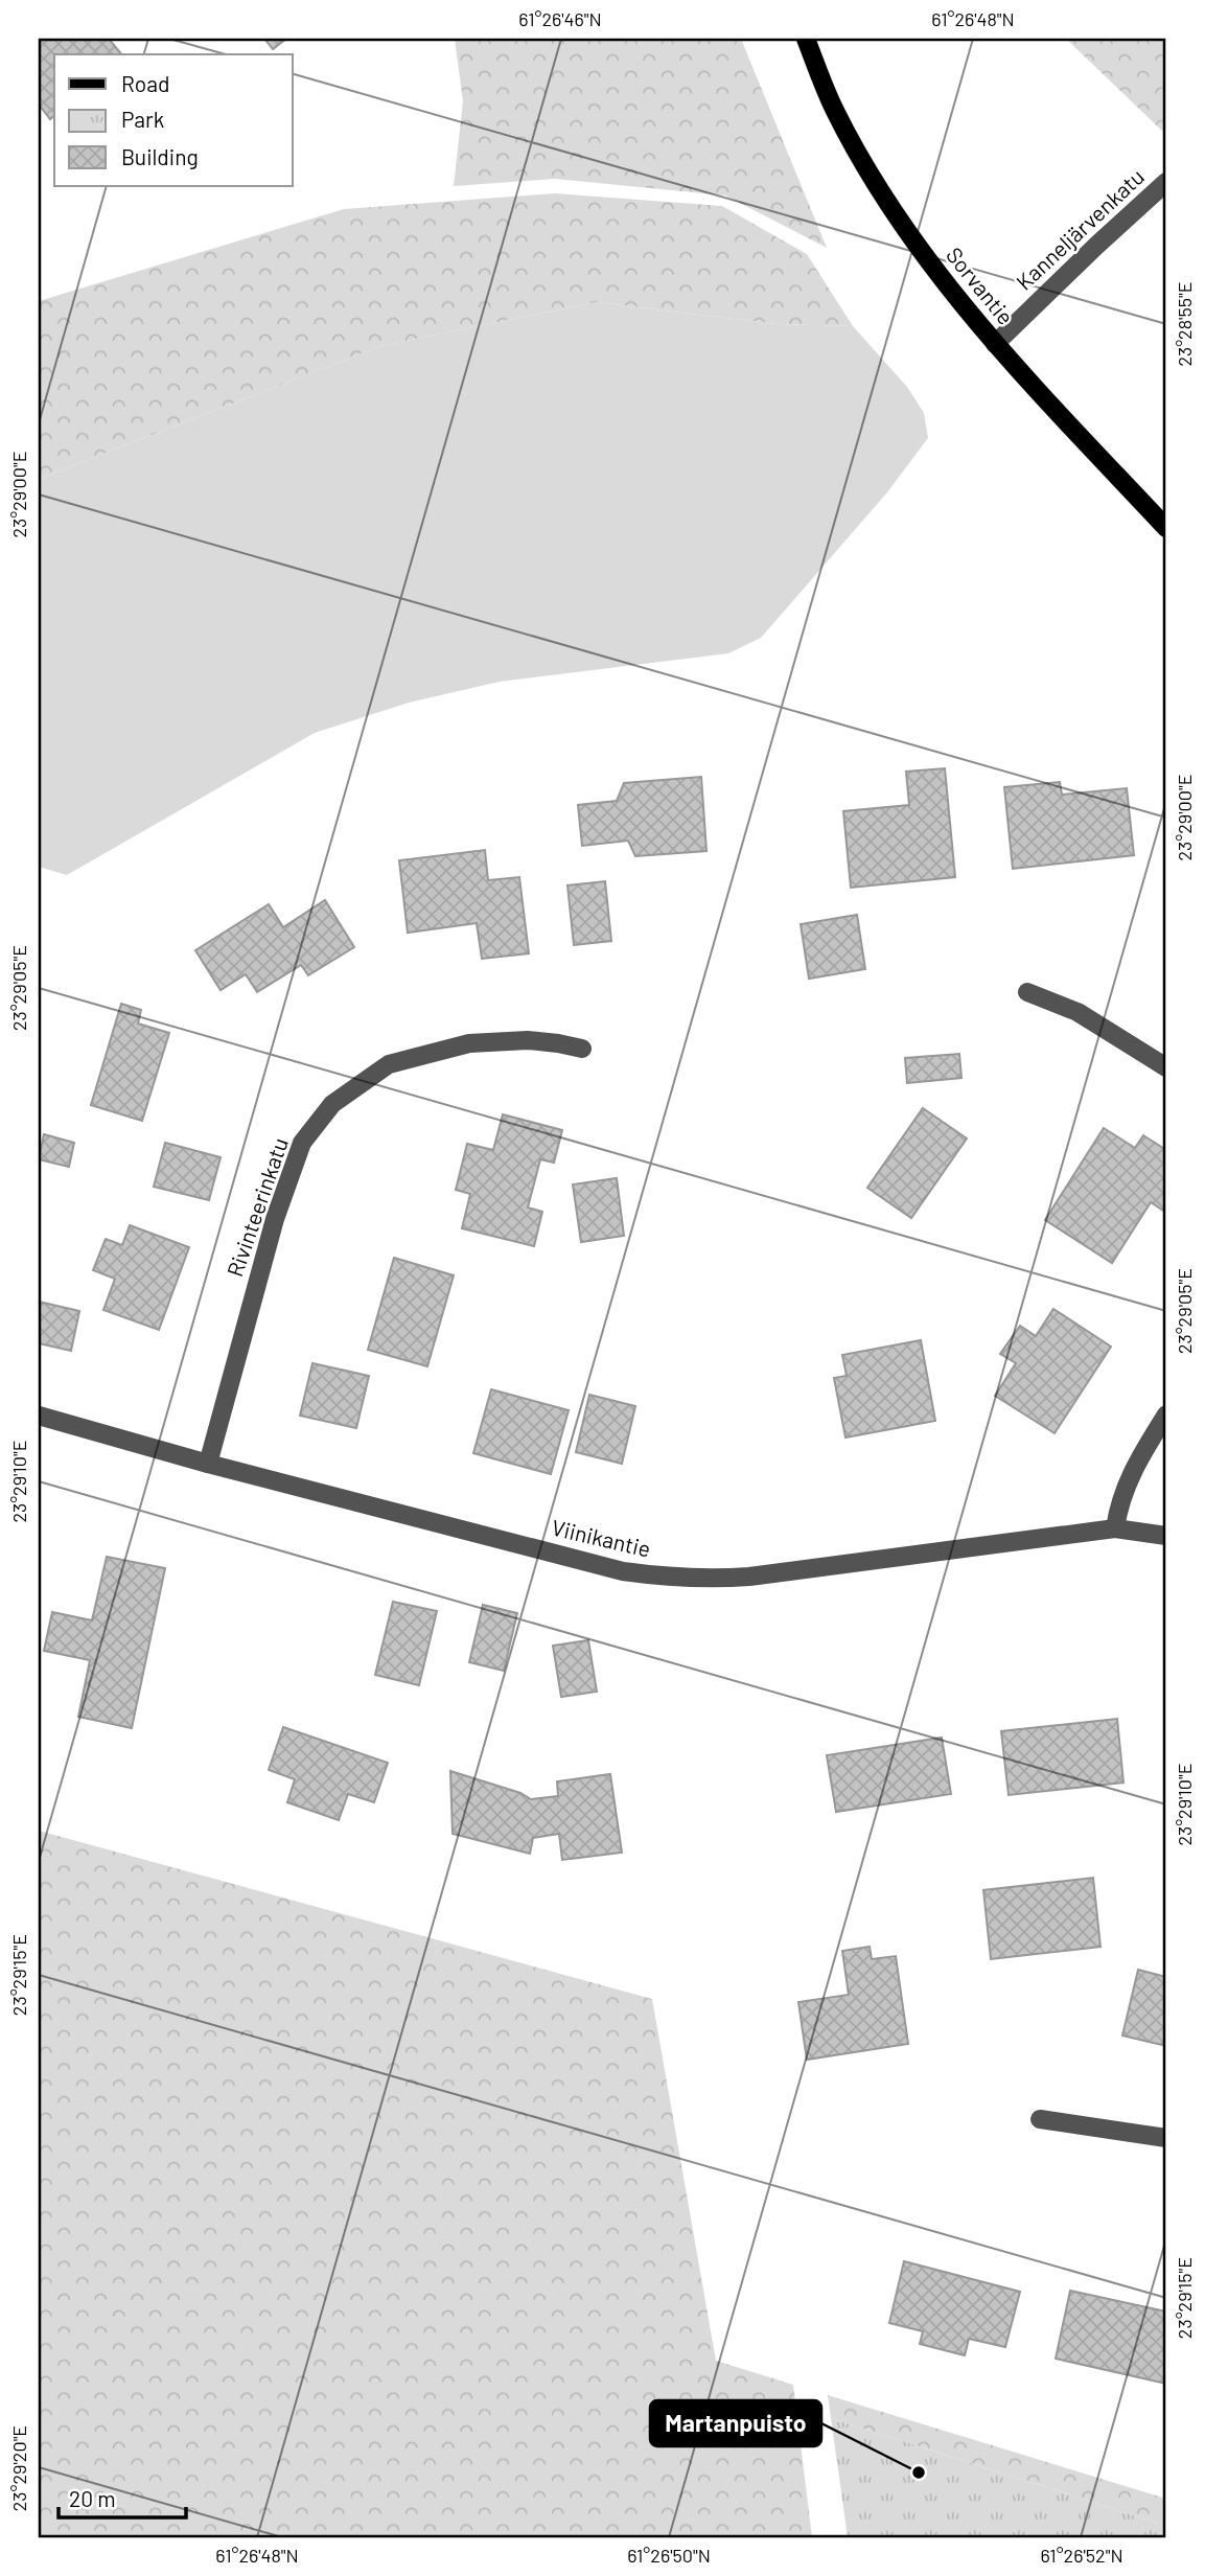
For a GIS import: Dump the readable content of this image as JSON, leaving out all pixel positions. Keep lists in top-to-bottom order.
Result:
{
  "streets": {
    "main road": ["Sorvantie"],
    "street": ["Kanneljärvenkatu", "Rivinteerinkatu", "Viinikantie"]
  },
  "crossings": [
    ["Kanneljärvenkatu", "Sorvantie"],
    ["Rivinteerinkatu", "Viinikantie"]
  ],
  "places": ["Martanpuisto"],
  "legend": ["Road", "Park", "Building"],
  "scale_bar": "20 m",
  "coordinates": [
    "61°26'46\"N",
    "61°26'48\"N",
    "23°28'55\"E",
    "23°29'00\"E",
    "23°29'05\"E",
    "23°29'10\"E",
    "23°29'15\"E",
    "23°29'20\"E",
    "61°26'50\"N",
    "61°26'52\"N"
  ]
}
